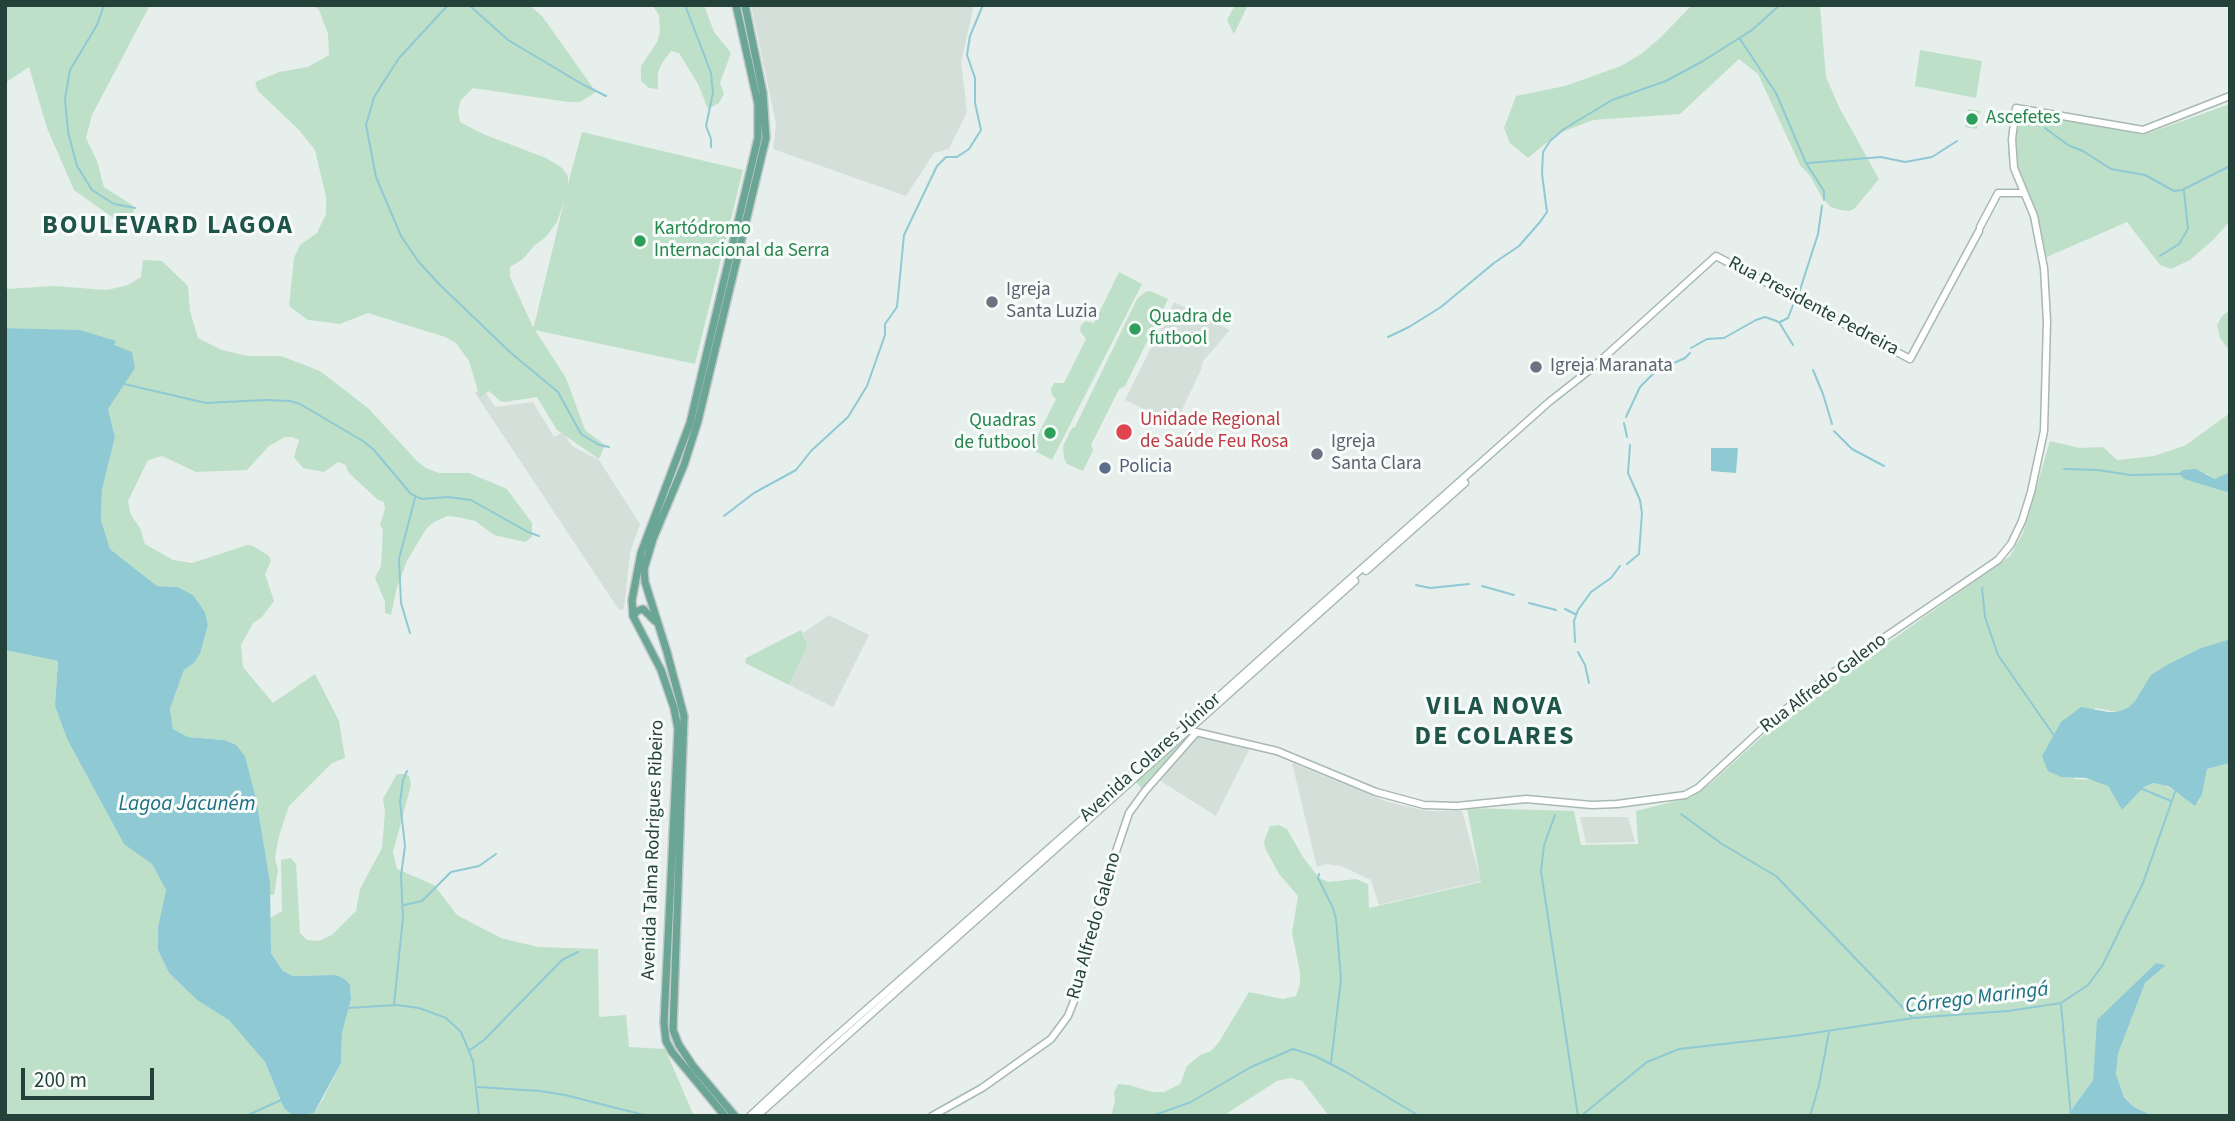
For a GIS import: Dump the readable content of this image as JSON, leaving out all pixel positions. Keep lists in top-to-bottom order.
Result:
{
  "streets": {
    "main road": ["Avenida Talma Rodrigues Ribeiro"],
    "street": ["Rua Presidente Pedreira", "Rua Alfredo Galeno", "Avenida Colares Júnior"]
  },
  "crossings": [
    ["Rua Presidente Pedreira", "Rua Alfredo Galeno"],
    ["Rua Presidente Pedreira", "Avenida Colares Júnior"],
    ["Rua Alfredo Galeno", "Avenida Colares Júnior"]
  ],
  "districts": ["BOULEVARD LAGOA", "VILA NOVA DE COLARES"],
  "water": ["Lagoa Jacuném", "Córrego Maringá"],
  "places": [
    "Ascefetes",
    "Kartódromo Internacional da Serra",
    "Igreja Santa Luzia",
    "Quadra de futbool",
    "Igreja Maranata",
    "Unidade Regional de Saúde Feu Rosa",
    "Quadras de futbool",
    "Igreja Santa Clara",
    "Policia"
  ],
  "scale_bar": "200 m"
}
